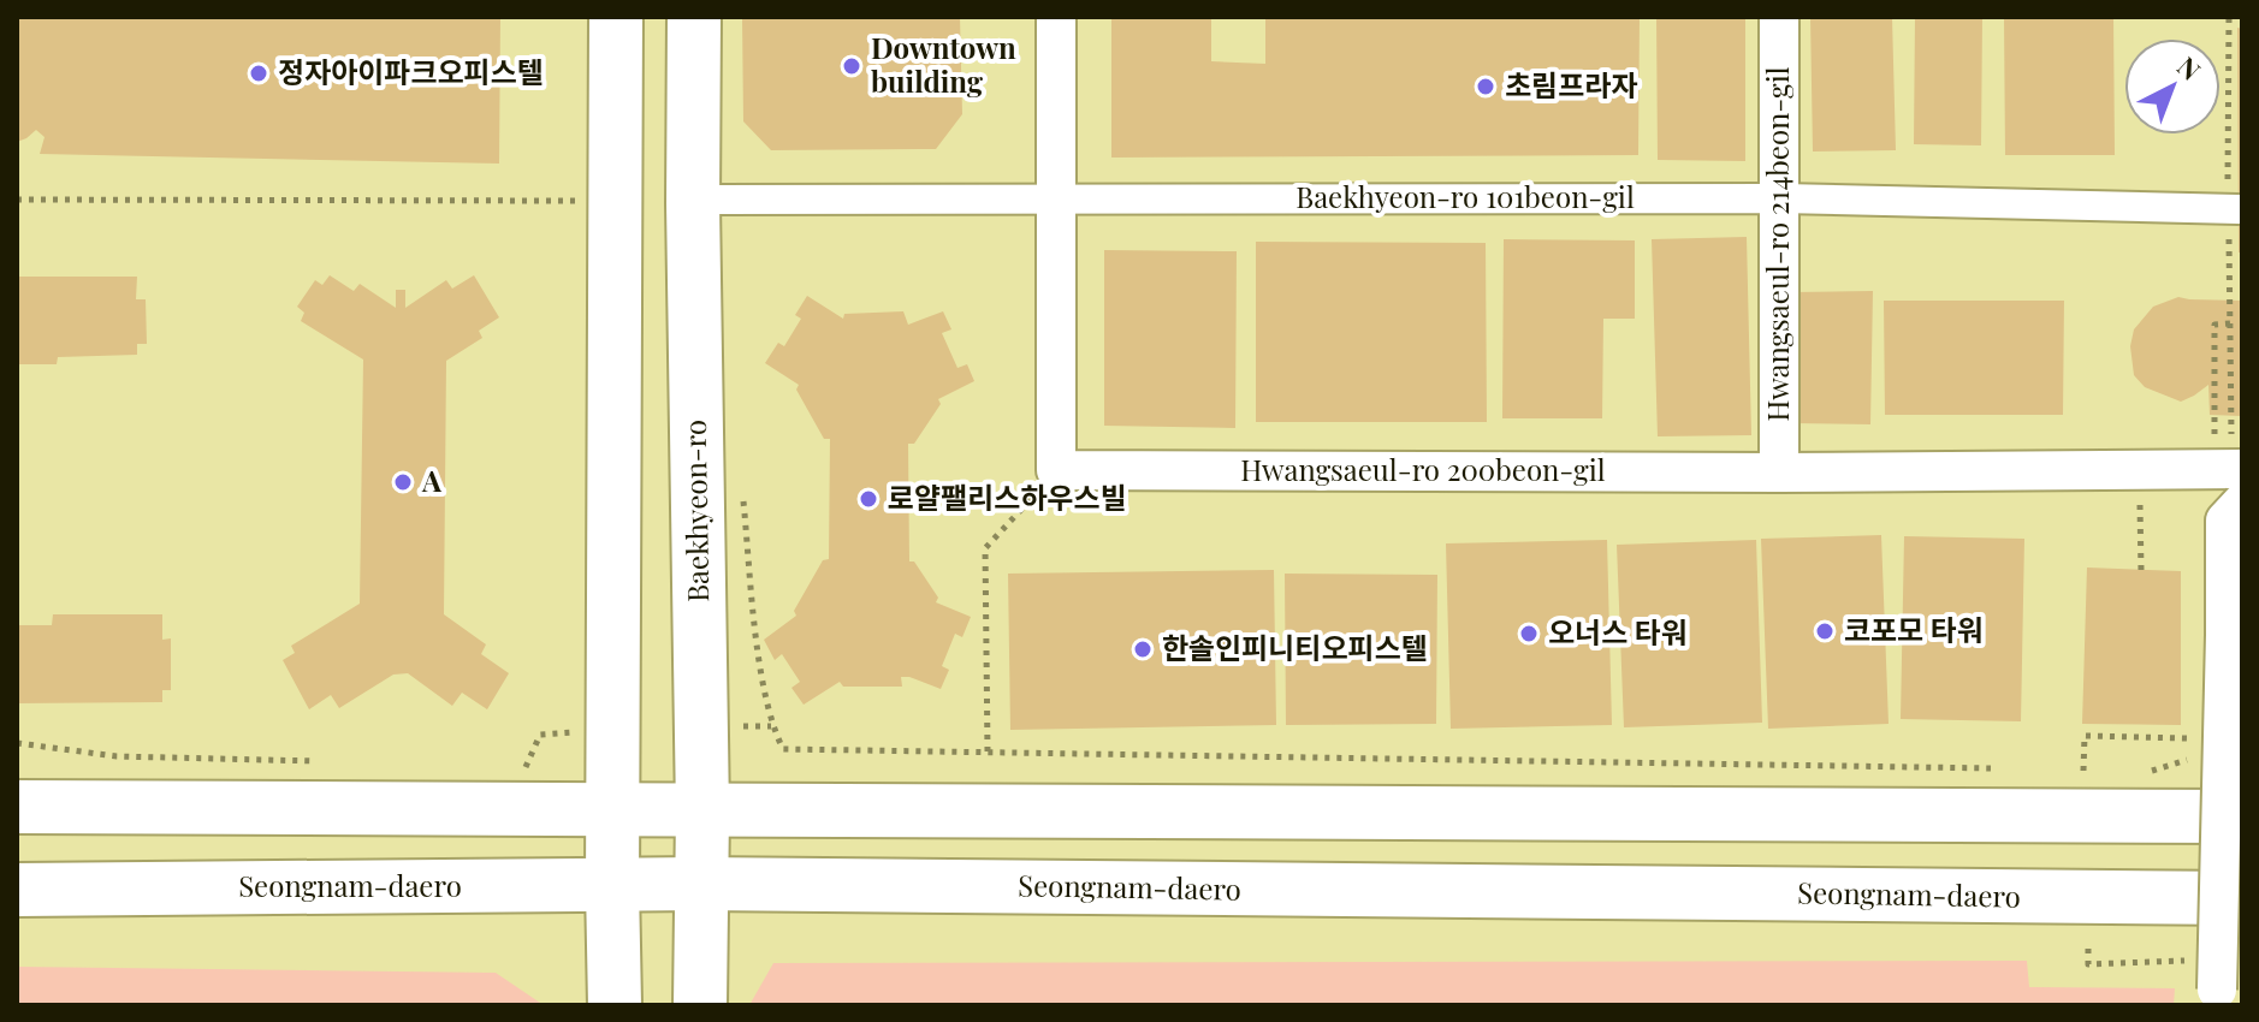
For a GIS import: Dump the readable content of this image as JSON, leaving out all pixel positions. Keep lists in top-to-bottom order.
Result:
{
  "streets": {
    "main road": ["Baekhyeon-ro", "Seongnam-daero"],
    "street": ["Baekhyeon-ro 101beon-gil", "Hwangsaeul-ro 214beon-gil", "Hwangsaeul-ro 200beon-gil"]
  },
  "crossings": [
    ["Baekhyeon-ro 101beon-gil", "Hwangsaeul-ro 214beon-gil"],
    ["Baekhyeon-ro 101beon-gil", "Baekhyeon-ro"],
    ["Hwangsaeul-ro 214beon-gil", "Hwangsaeul-ro 200beon-gil"],
    ["Baekhyeon-ro", "Seongnam-daero"]
  ],
  "places": [
    "Downtown building",
    "정자아이파크오피스텔",
    "초림프라자",
    "A",
    "로얄팰리스하우스빌",
    "코포모 타워",
    "오너스 타워",
    "한솔인피니티오피스텔"
  ],
  "north": "top right"
}
